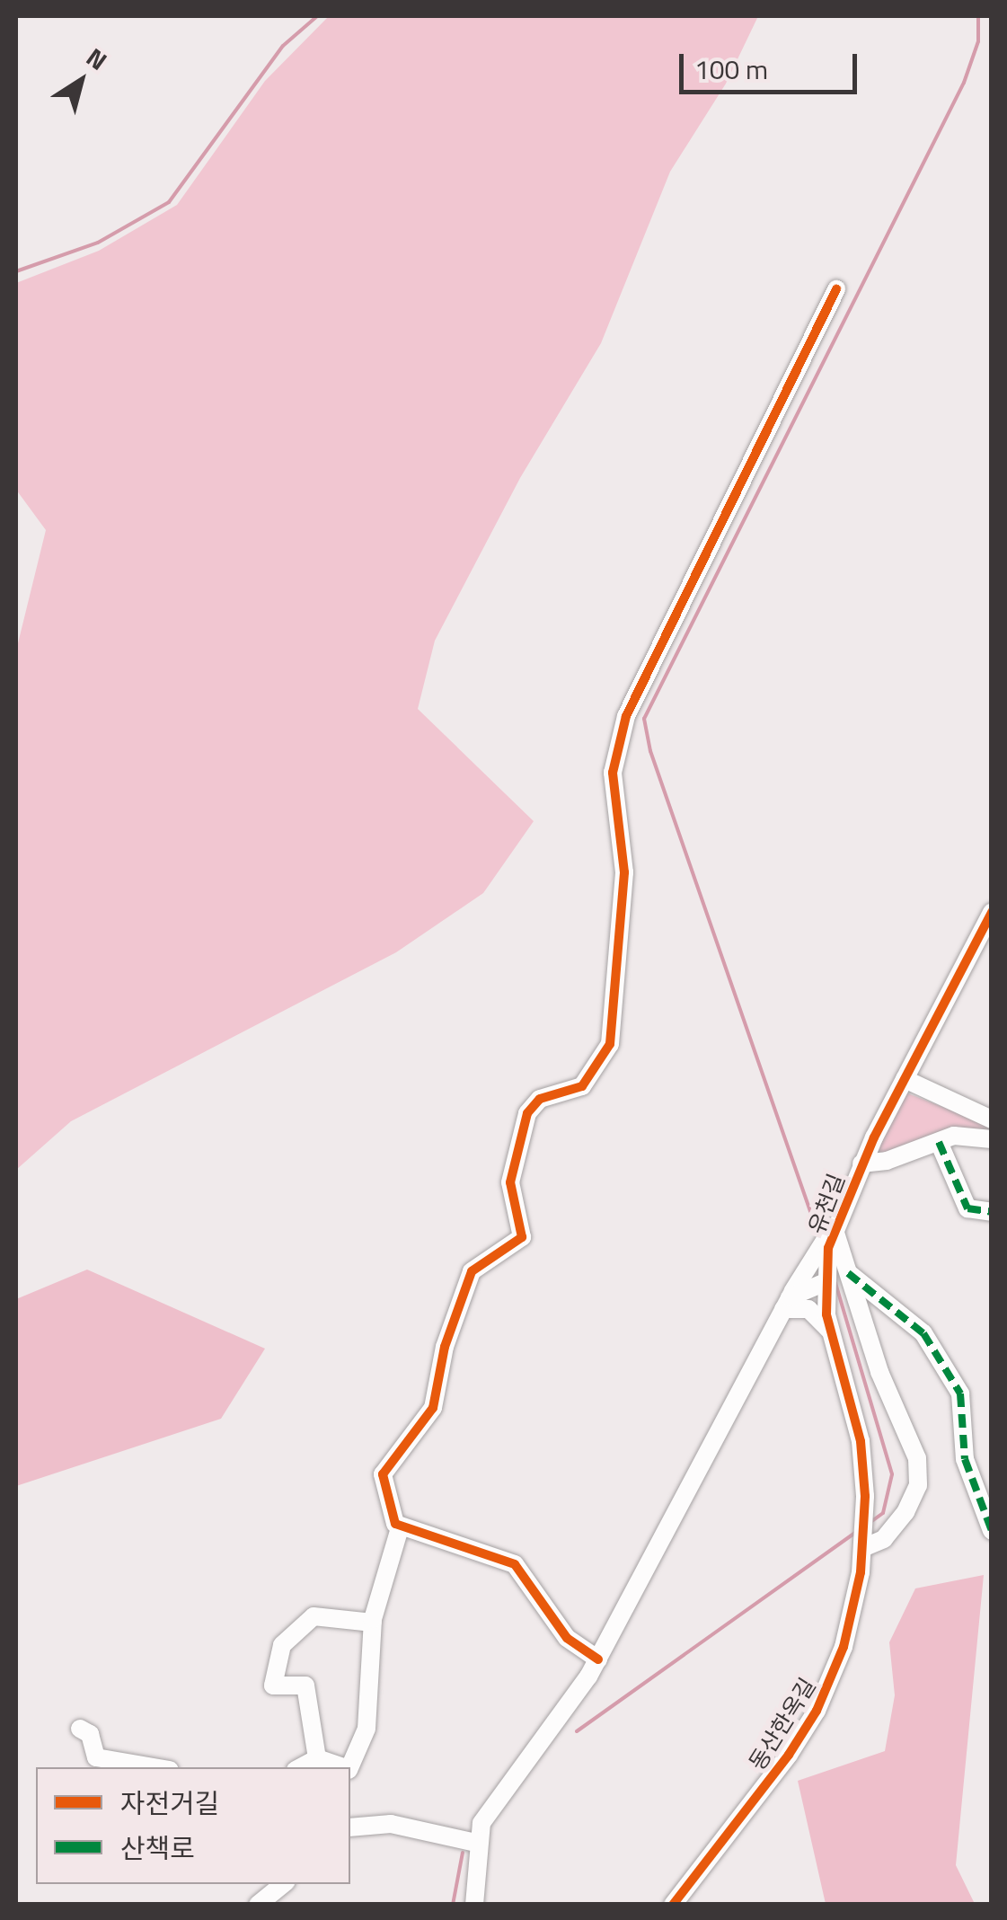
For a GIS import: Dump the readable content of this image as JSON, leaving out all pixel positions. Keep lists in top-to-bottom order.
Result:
{
  "streets": {
    "street": ["유천길", "동산한옥길"]
  },
  "crossings": [
    ["유천길", "동산한옥길"]
  ],
  "legend": ["자전거길", "산책로"],
  "scale_bar": "100 m",
  "north": "top right"
}
